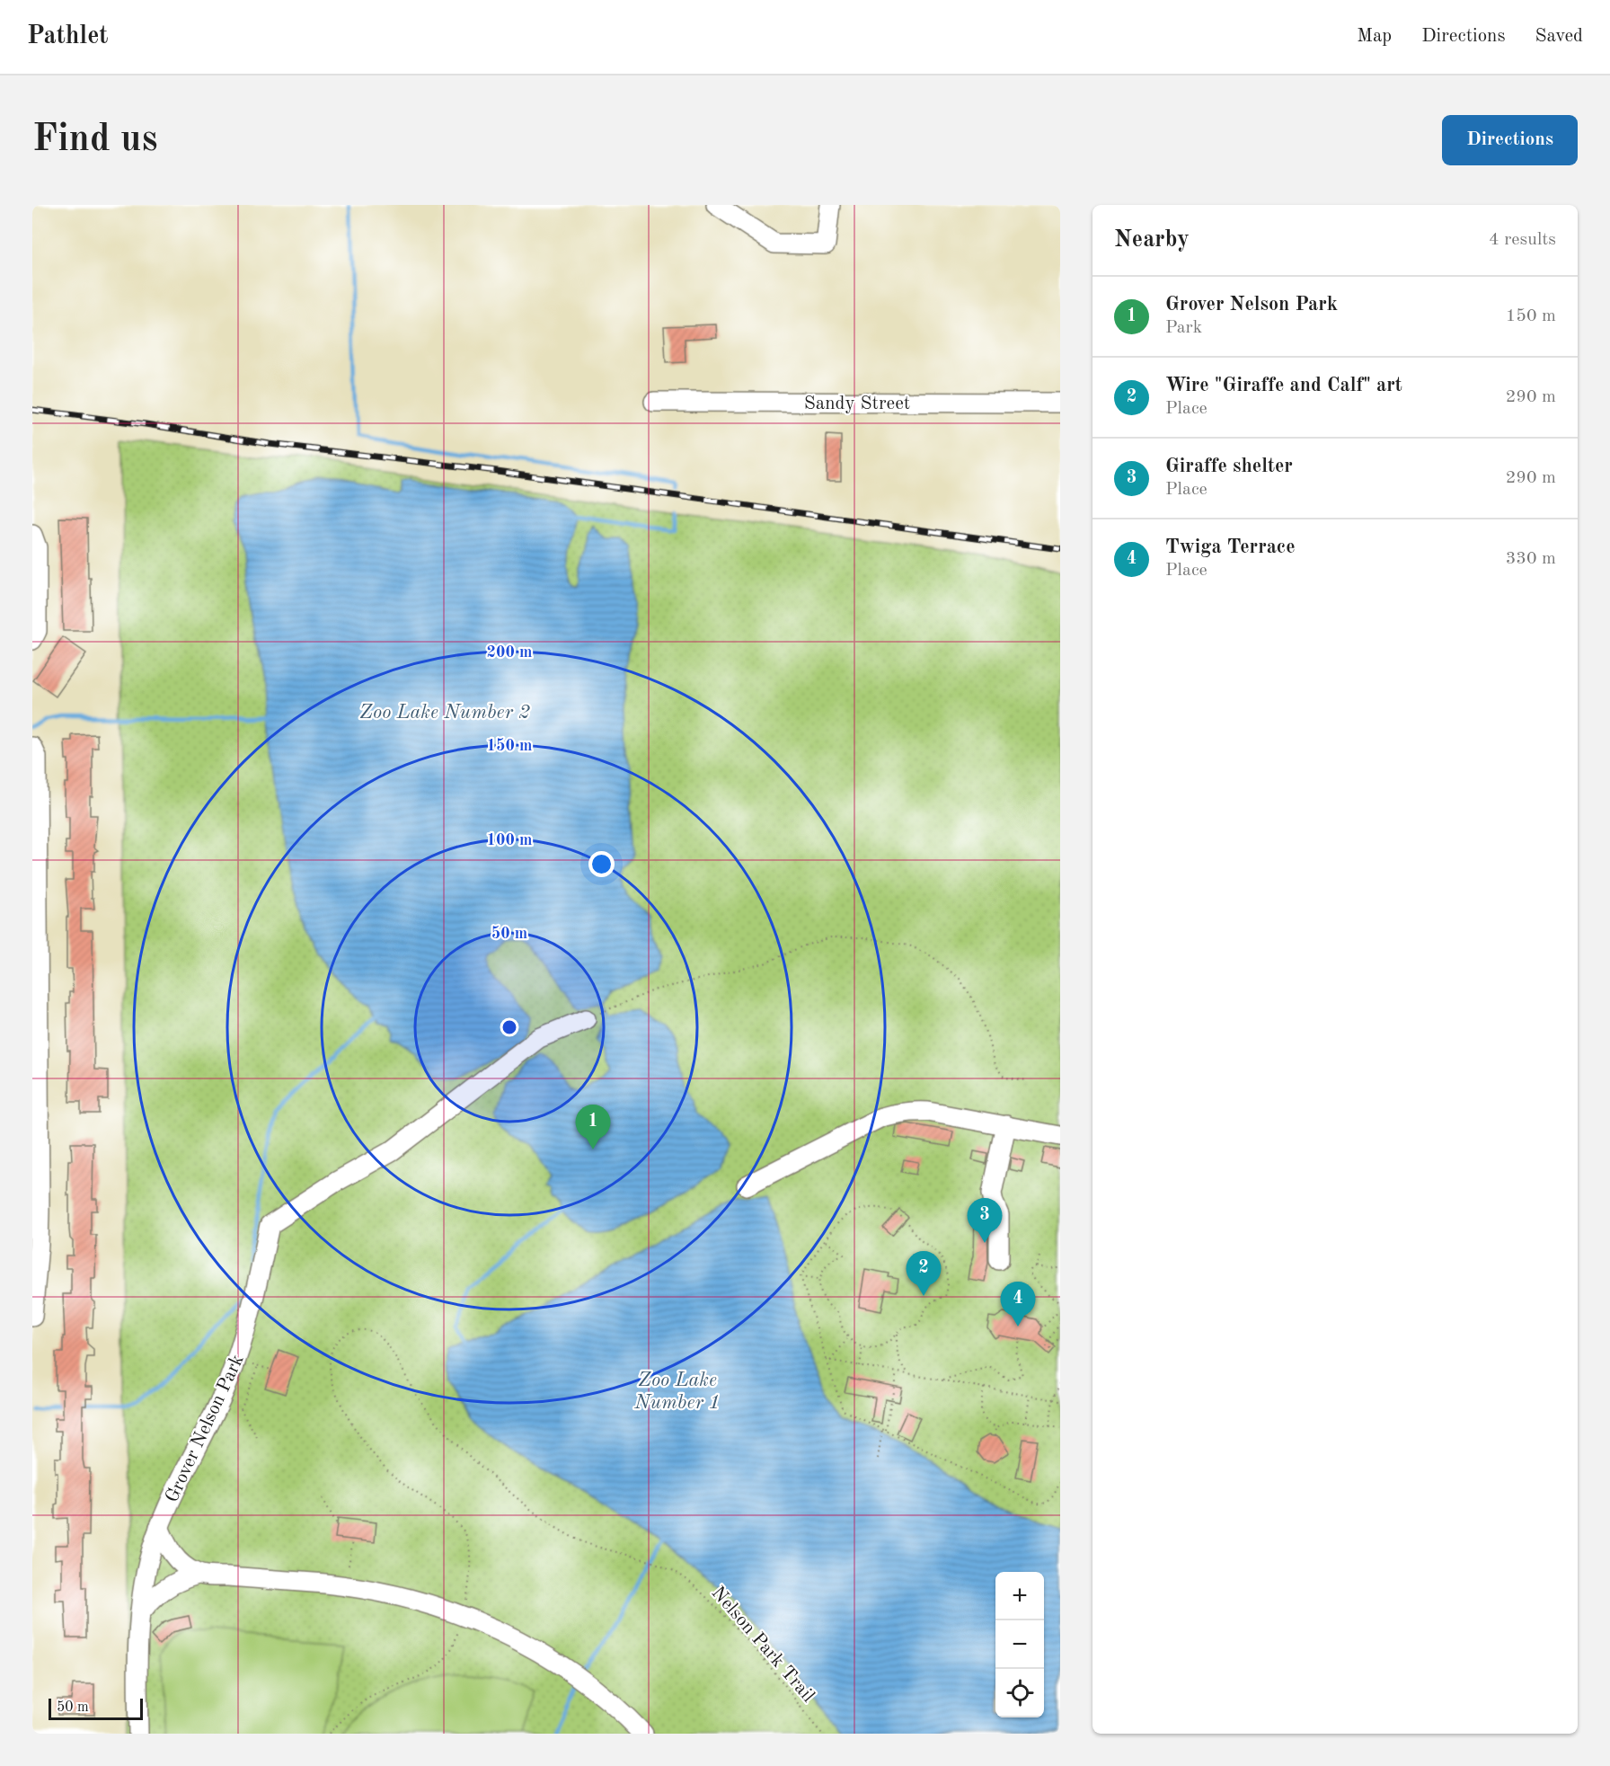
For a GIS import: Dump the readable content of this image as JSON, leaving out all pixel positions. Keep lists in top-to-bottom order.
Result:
{
  "streets": {
    "street": ["Sandy Street", "Grover Nelson Park"],
    "path": ["Nelson Park Trail"]
  },
  "water": ["Zoo Lake Number 2", "Zoo Lake Number 1"],
  "scale_bar": "50 m",
  "page": {
    "header": "Pathlet",
    "nav": ["Map", "Directions", "Saved"],
    "buttons": "Directions",
    "title": "Find us",
    "heading": ["Nearby", "4 results"],
    "list": [
      {
        "mark": "1",
        "name": "Grover Nelson Park",
        "note": "Park",
        "value": "150 m"
      },
      {
        "mark": "2",
        "name": "Wire \"Giraffe and Calf\" art",
        "note": "Place",
        "value": "290 m"
      },
      {
        "mark": "3",
        "name": "Giraffe shelter",
        "note": "Place",
        "value": "290 m"
      },
      {
        "mark": "4",
        "name": "Twiga Terrace",
        "note": "Place",
        "value": "330 m"
      }
    ],
    "pins": [
      "1",
      "3",
      "2",
      "4"
    ],
    "map_buttons": ["+", "−"],
    "scale": "50 m"
  },
  "rings": [
    "200 m",
    "150 m",
    "100 m",
    "50 m"
  ]
}
